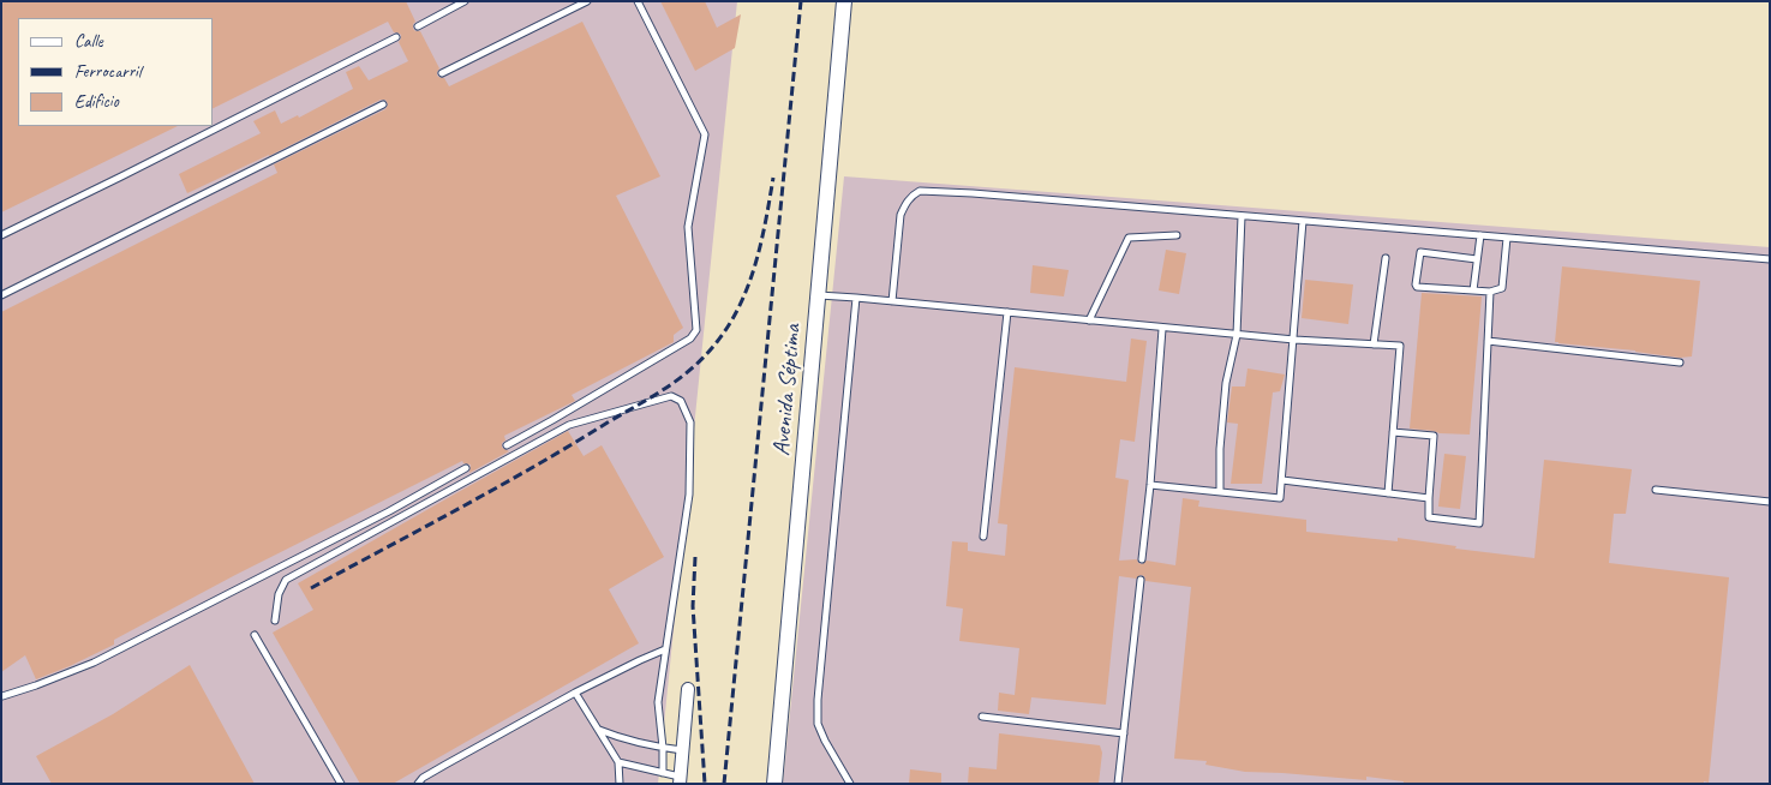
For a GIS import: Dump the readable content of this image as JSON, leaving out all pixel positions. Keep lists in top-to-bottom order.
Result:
{
  "streets": {
    "street": ["Avenida Séptima"]
  },
  "legend": ["Calle", "Ferrocarril", "Edificio"]
}
